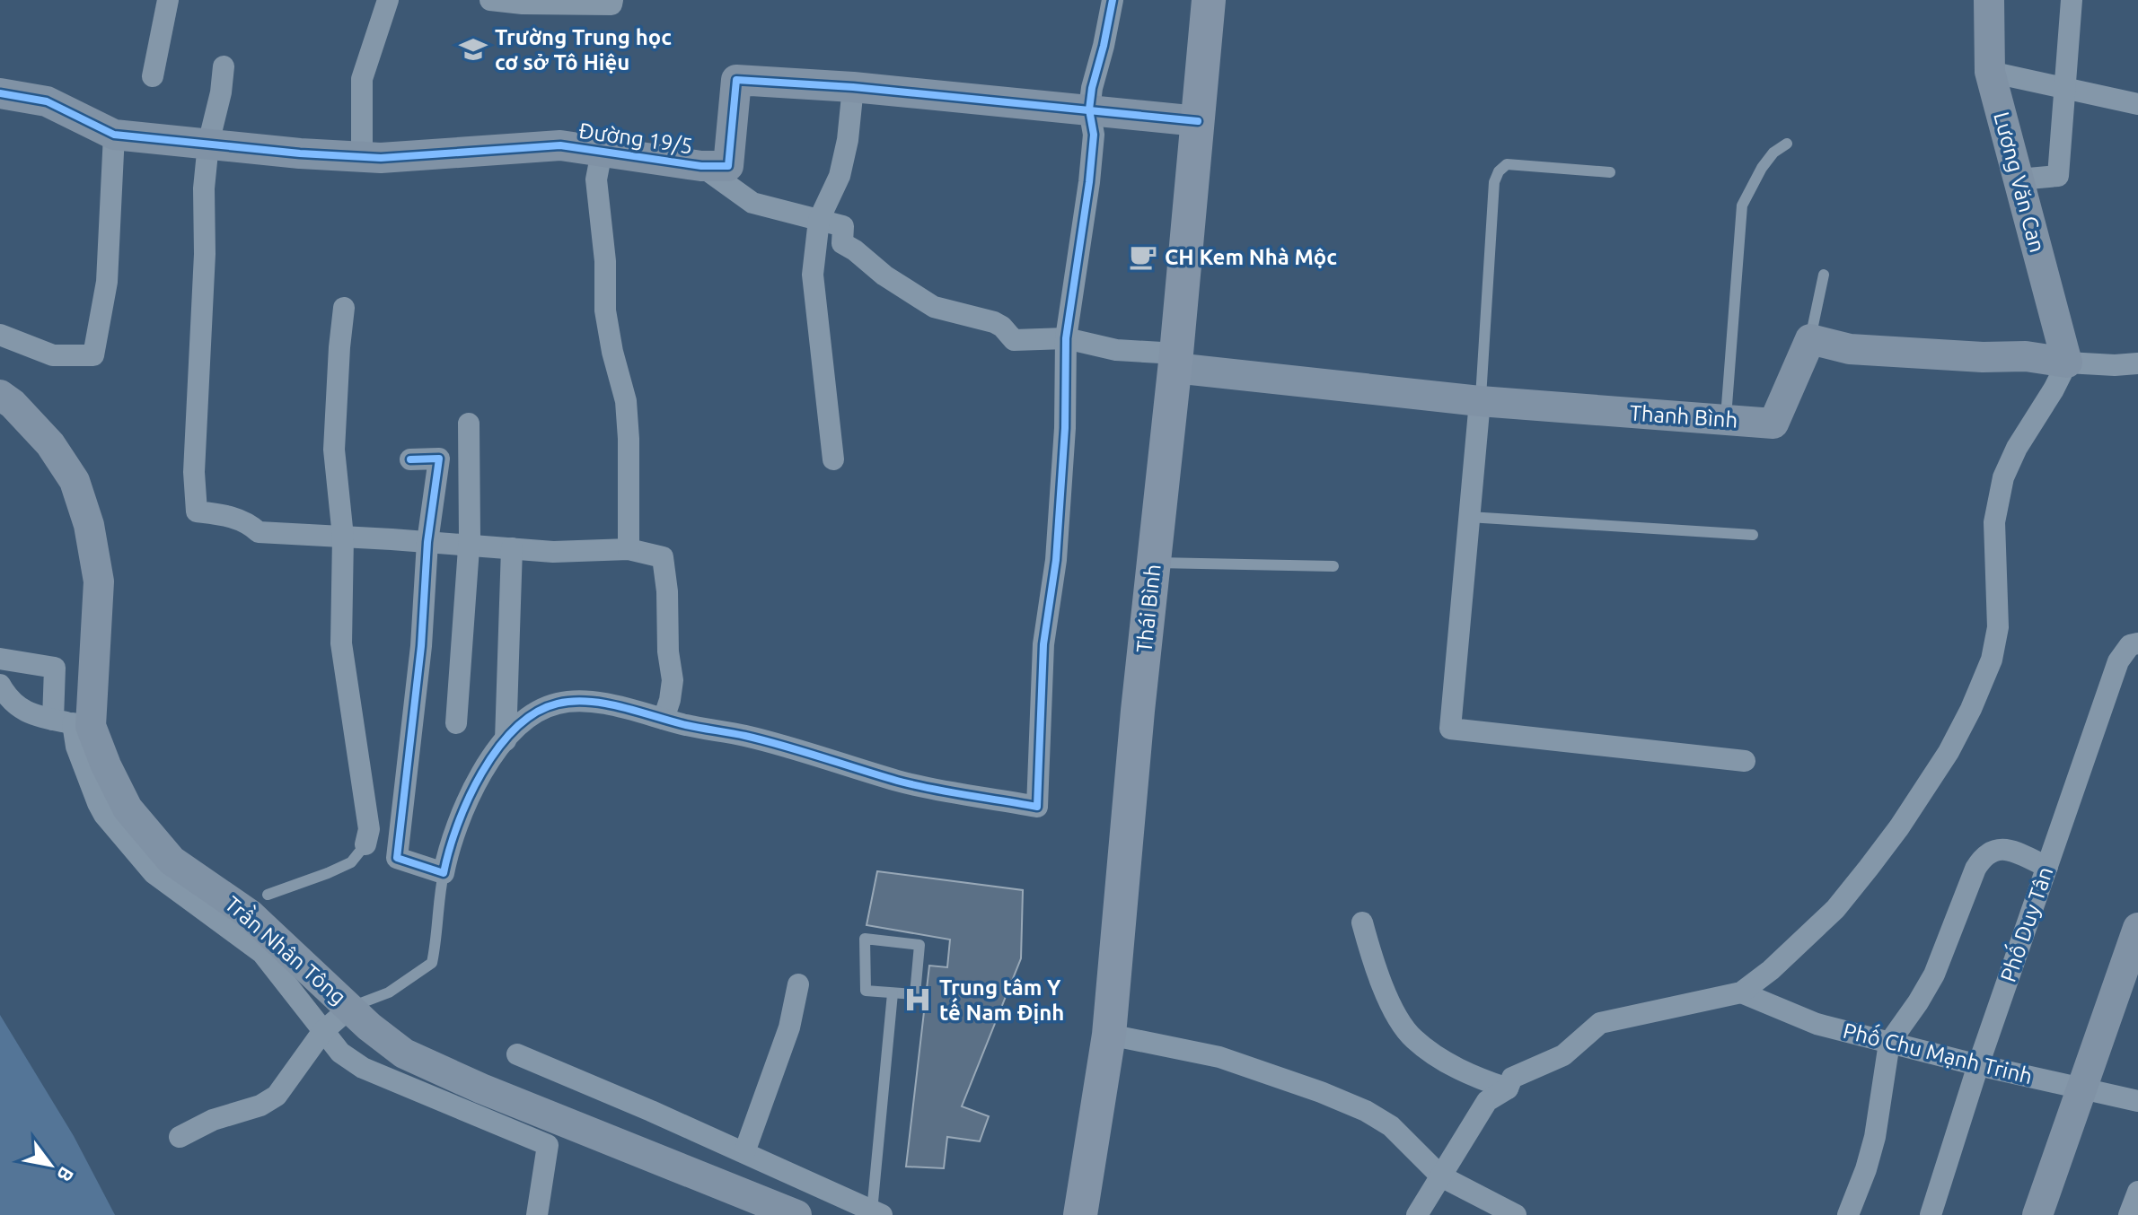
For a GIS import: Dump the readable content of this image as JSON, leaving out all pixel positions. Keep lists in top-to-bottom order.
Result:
{
  "streets": {
    "main road": ["Thái Bình"],
    "street": [
      "Đường 19/5",
      "Lương Văn Can",
      "Thanh Bình",
      "Phố Duy Tân",
      "Trần Nhân Tông",
      "Phố Chu Mạnh Trinh"
    ]
  },
  "crossings": [
    ["Đường 19/5", "Thái Bình"],
    ["Thanh Bình", "Thái Bình"],
    ["Phố Duy Tân", "Phố Chu Mạnh Trinh"]
  ],
  "places": {
    "school or university": ["Trường Trung học cơ sở Tô Hiệu"],
    "cafe": ["CH Kem Nhà Mộc"],
    "hospital": ["Trung tâm Y tế Nam Định"]
  },
  "north": "bottom right"
}
